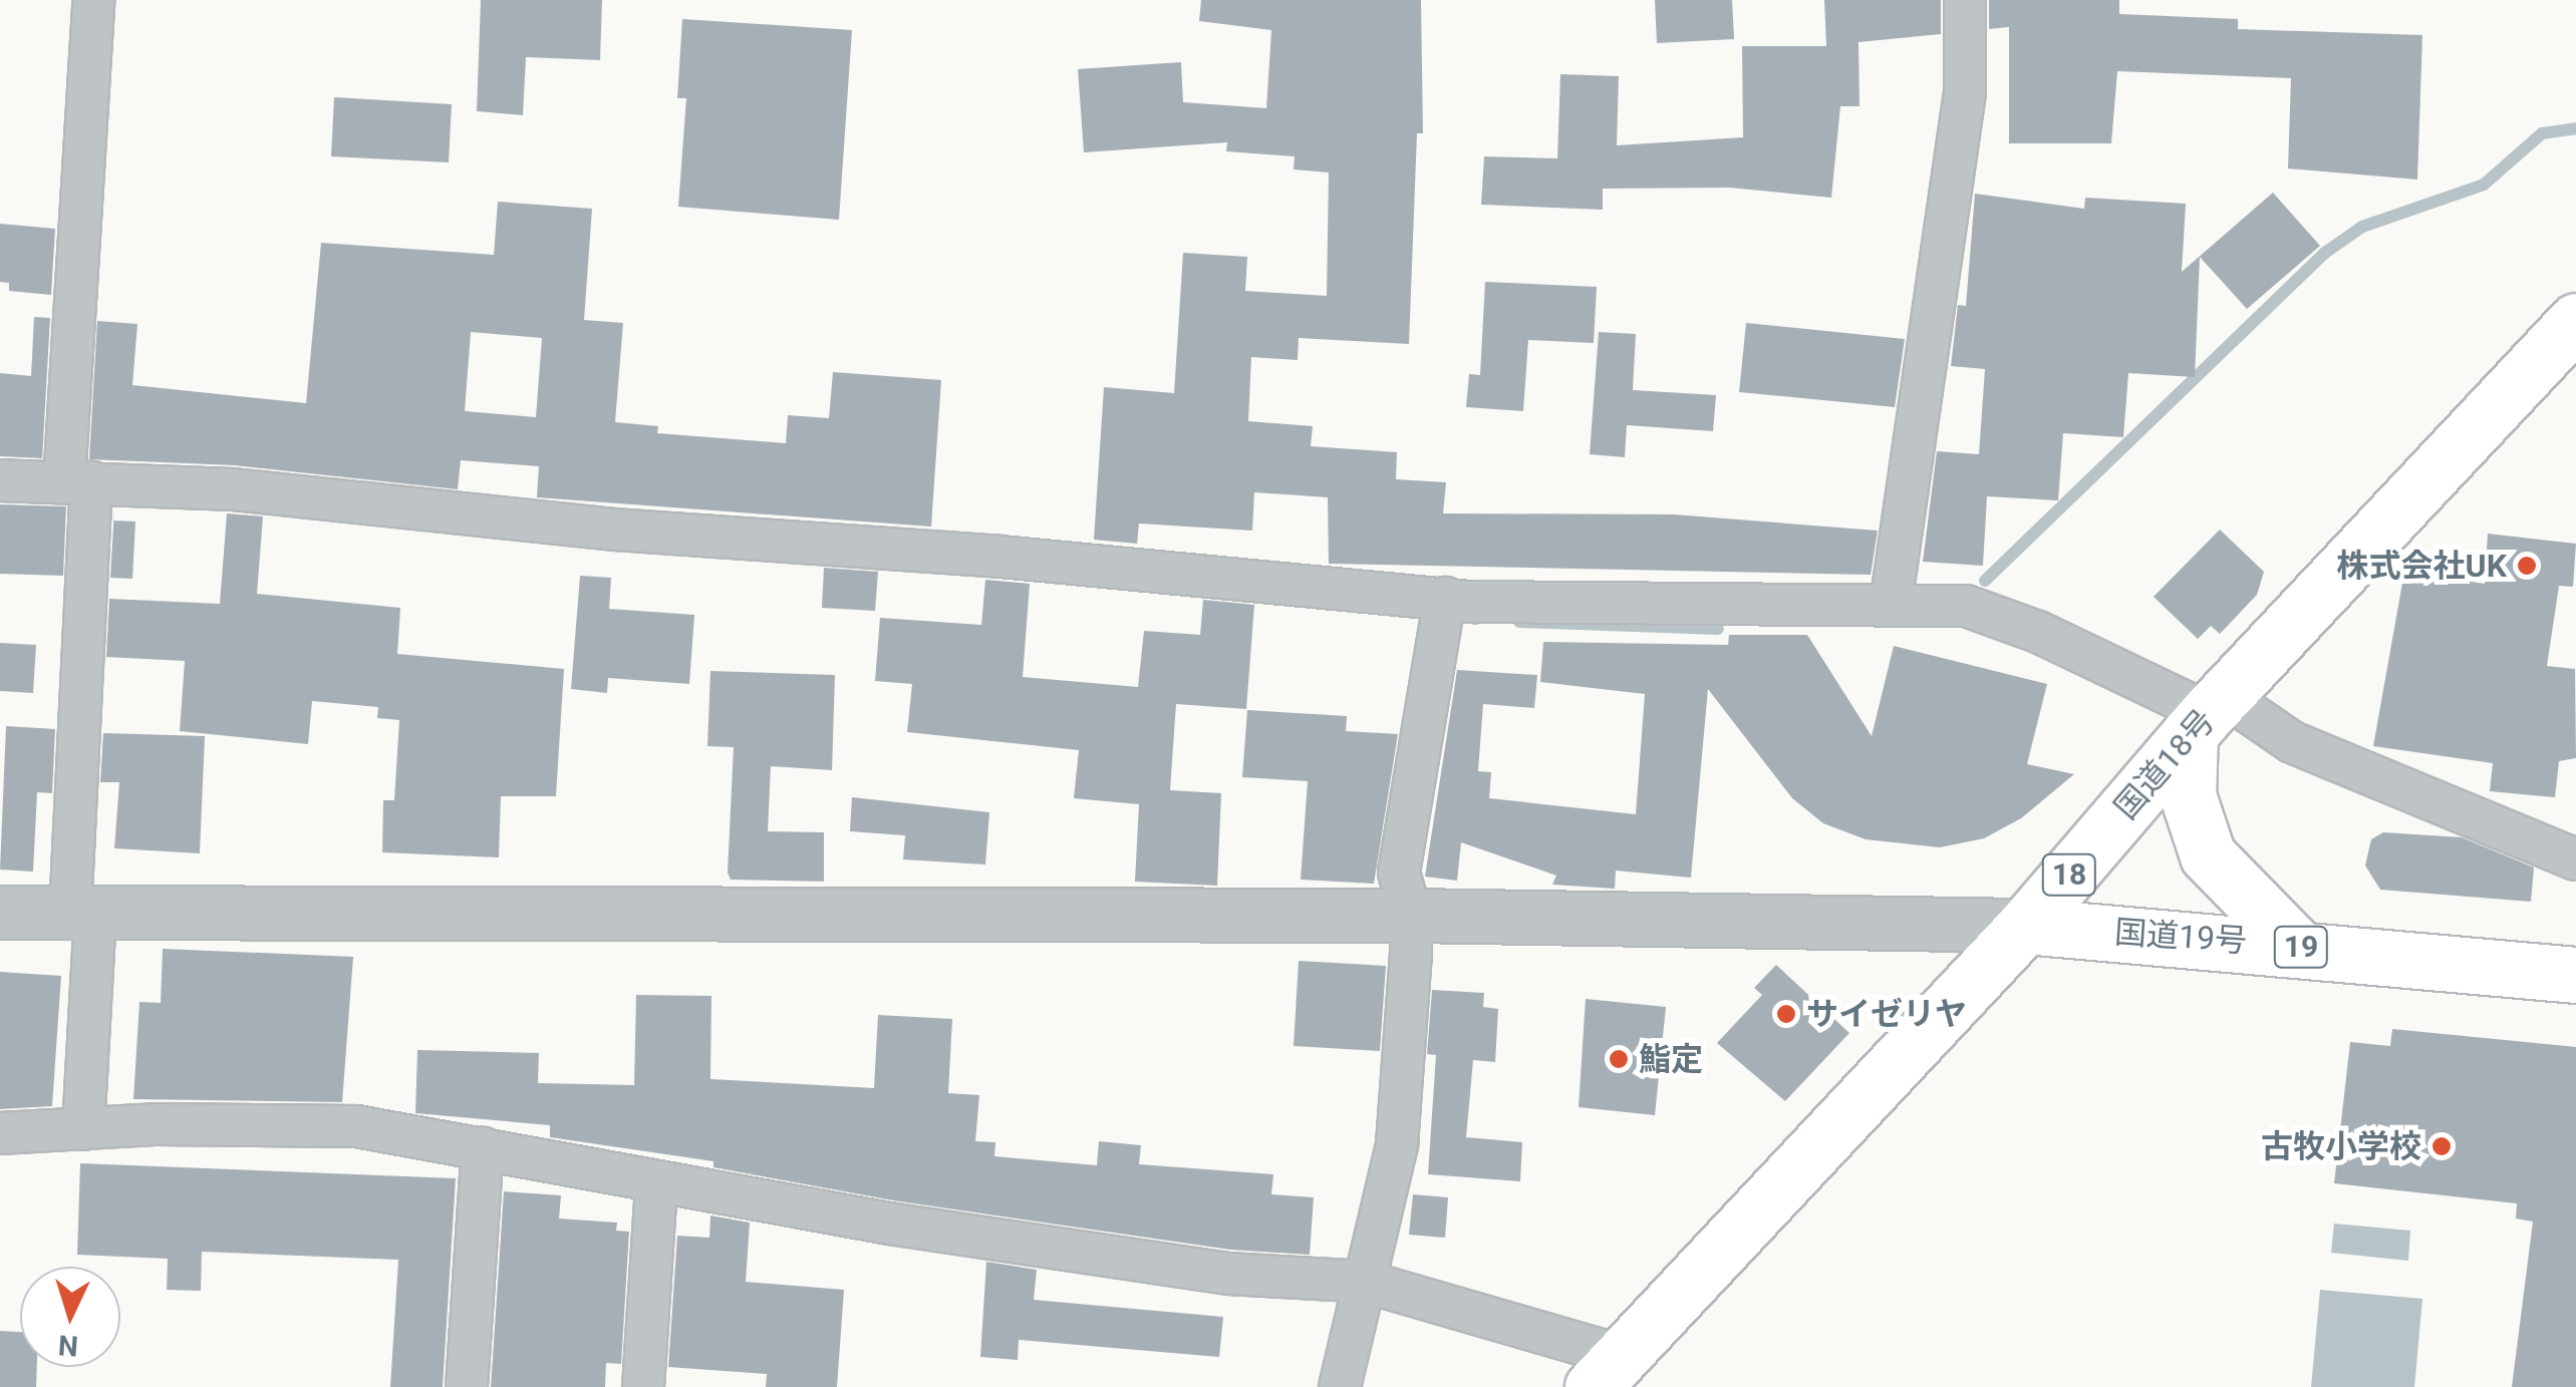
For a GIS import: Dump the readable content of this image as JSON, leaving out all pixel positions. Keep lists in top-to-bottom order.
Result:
{
  "streets": {
    "highway": [
      "国道18号",
      "18",
      "国道19号",
      "19"
    ]
  },
  "crossings": [
    ["国道18号", "国道19号"]
  ],
  "places": [
    "株式会社UK",
    "サイゼリヤ",
    "鮨定",
    "古牧小学校"
  ],
  "north": "bottom"
}
